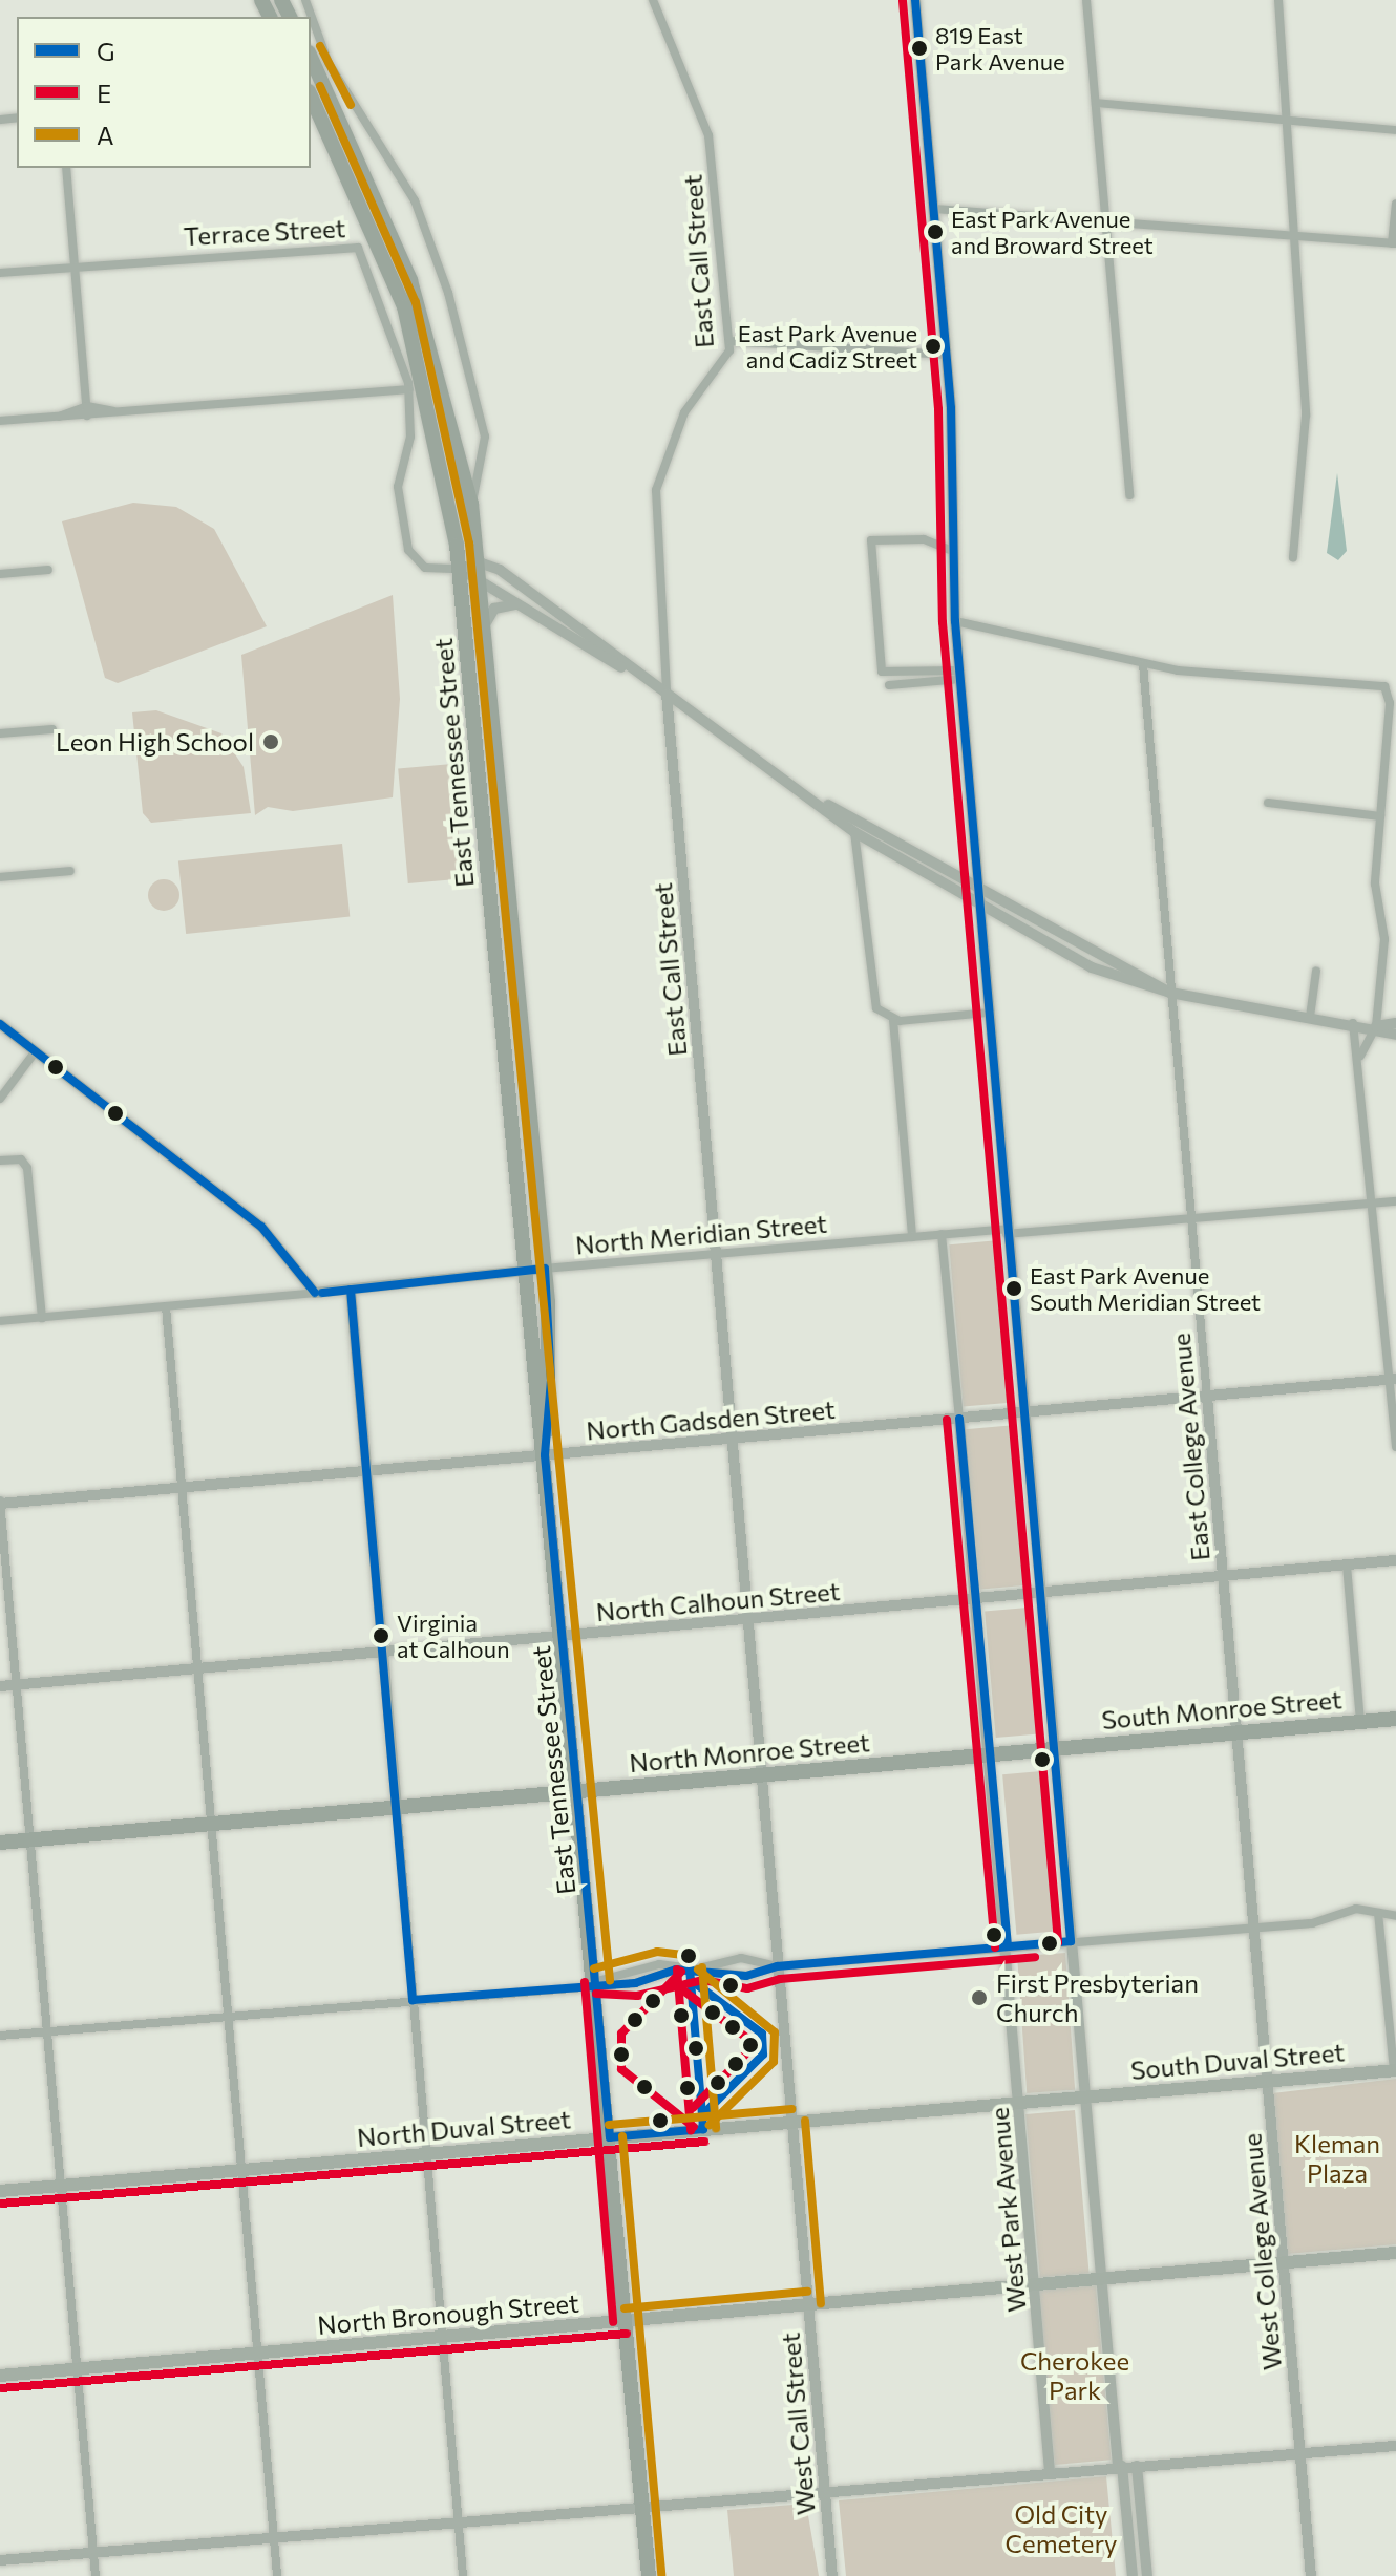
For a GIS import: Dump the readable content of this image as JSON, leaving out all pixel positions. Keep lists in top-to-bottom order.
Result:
{
  "streets": {
    "main road": [
      "East Tennessee Street",
      "South Monroe Street",
      "North Monroe Street",
      "South Duval Street",
      "North Duval Street",
      "North Bronough Street"
    ],
    "street": [
      "Terrace Street",
      "East Call Street",
      "North Meridian Street",
      "North Gadsden Street",
      "East College Avenue",
      "North Calhoun Street",
      "West Park Avenue",
      "West College Avenue",
      "West Call Street"
    ]
  },
  "crossings": [
    ["Terrace Street", "East Tennessee Street"],
    ["East Call Street", "North Meridian Street"],
    ["East Call Street", "North Gadsden Street"],
    ["East Call Street", "North Calhoun Street"],
    ["East Call Street", "North Monroe Street"],
    ["East Call Street", "West Call Street"],
    ["East Tennessee Street", "North Meridian Street"],
    ["East Tennessee Street", "North Gadsden Street"],
    ["East Tennessee Street", "North Calhoun Street"],
    ["East Tennessee Street", "North Monroe Street"],
    ["East Tennessee Street", "North Duval Street"],
    ["East Tennessee Street", "North Bronough Street"],
    ["North Meridian Street", "East College Avenue"],
    ["North Gadsden Street", "East College Avenue"],
    ["North Gadsden Street", "West Park Avenue"],
    ["East College Avenue", "North Calhoun Street"],
    ["East College Avenue", "South Monroe Street"],
    ["East College Avenue", "West College Avenue"],
    ["North Calhoun Street", "West Park Avenue"],
    ["South Monroe Street", "North Monroe Street"],
    ["North Monroe Street", "West Park Avenue"],
    ["South Duval Street", "North Duval Street"],
    ["South Duval Street", "West College Avenue"],
    ["North Duval Street", "West Park Avenue"],
    ["North Duval Street", "West Call Street"],
    ["West Park Avenue", "North Bronough Street"],
    ["West College Avenue", "North Bronough Street"],
    ["North Bronough Street", "West Call Street"]
  ],
  "parks": ["Kleman Plaza", "Cherokee Park", "Old City Cemetery"],
  "places": [
    "819 East Park Avenue",
    "East Park Avenue and Broward Street",
    "East Park Avenue and Cadiz Street",
    "Leon High School",
    "East Park Avenue South Meridian Street",
    "Virginia at Calhoun",
    "First Presbyterian Church"
  ],
  "lines": ["transit line G", "transit line E", "transit line A"],
  "legend": ["G", "E", "A"]
}
